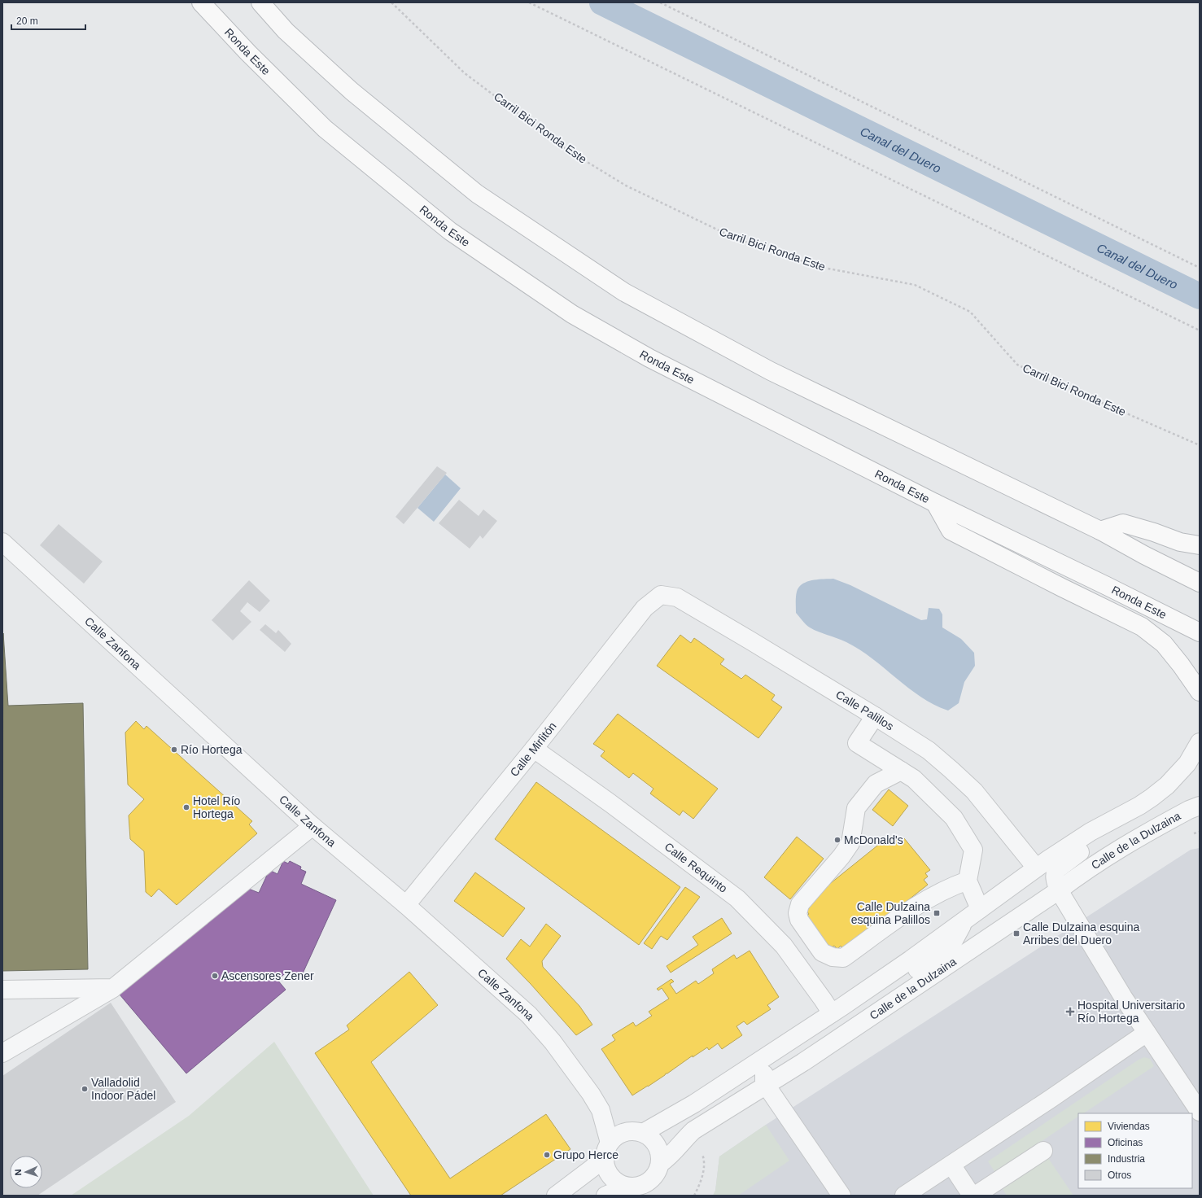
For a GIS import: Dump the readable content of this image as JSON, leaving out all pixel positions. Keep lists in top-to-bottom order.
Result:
{
  "streets": {
    "highway": ["Ronda Este"],
    "street": [
      "Calle Zanfona",
      "Calle Palillos",
      "Calle Mirlitón",
      "Calle de la Dulzaina",
      "Calle Requinto"
    ],
    "path": ["Carril Bici Ronda Este"]
  },
  "crossings": [
    ["Calle Zanfona", "Calle Mirlitón"],
    ["Calle Zanfona", "Calle de la Dulzaina"],
    ["Calle Palillos", "Calle Mirlitón"],
    ["Calle Palillos", "Calle de la Dulzaina"],
    ["Calle Mirlitón", "Calle Requinto"],
    ["Calle de la Dulzaina", "Calle Requinto"]
  ],
  "water": ["Canal del Duero"],
  "places": {
    "other": [
      "Río Hortega",
      "Hotel Río Hortega",
      "McDonald's",
      "Ascensores Zener",
      "Valladolid Indoor Pádel",
      "Grupo Herce"
    ],
    "transit": ["Calle Dulzaina esquina Palillos", "Calle Dulzaina esquina Arribes del Duero"],
    "health": ["Hospital Universitario Río Hortega"]
  },
  "legend": [
    "Viviendas",
    "Oficinas",
    "Industria",
    "Otros"
  ],
  "scale_bar": "20 m",
  "north": "left"
}
